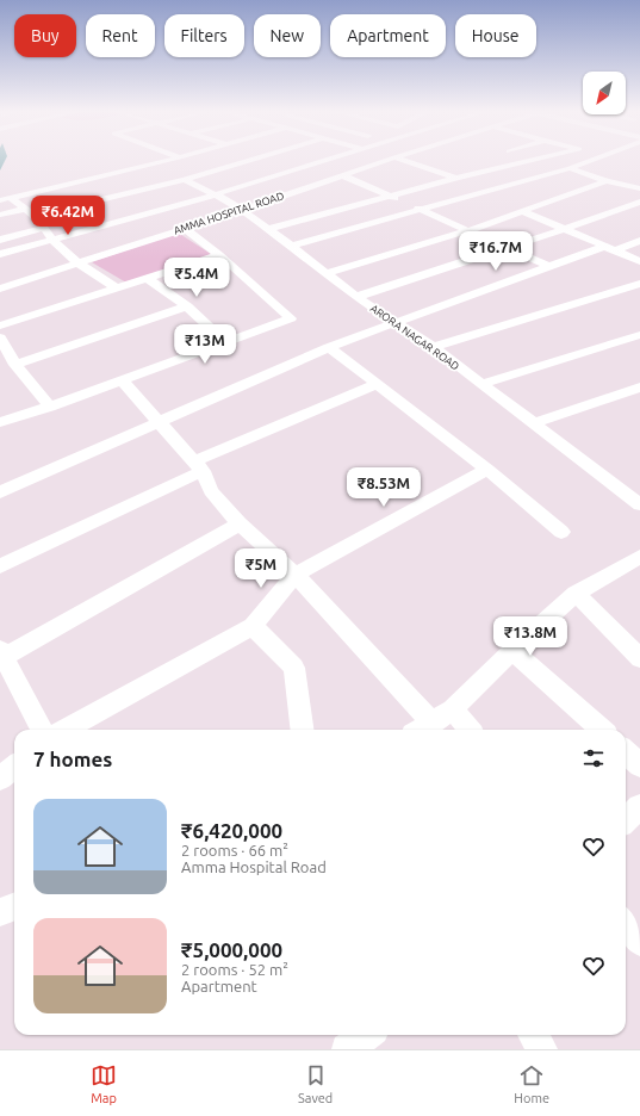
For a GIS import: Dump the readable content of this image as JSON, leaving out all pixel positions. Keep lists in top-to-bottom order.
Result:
{
  "streets": {
    "street": ["AMMA HOSPITAL ROAD", "ARORA NAGAR ROAD"]
  },
  "crossings": [
    ["AMMA HOSPITAL ROAD", "ARORA NAGAR ROAD"]
  ],
  "north": "bottom left",
  "page": {
    "chip": [
      "Buy",
      "Rent",
      "Filters",
      "New",
      "Apartment",
      "House"
    ],
    "price": [
      "₹6.42M",
      "₹16.7M",
      "₹5.4M",
      "₹13M",
      "₹8.53M",
      "₹5M",
      "₹13.8M"
    ],
    "heading": "7 homes",
    "list": [
      {
        "name": "₹6,420,000",
        "note": "2 rooms · 66 m² · Amma Hospital Road"
      },
      {
        "name": "₹5,000,000",
        "note": "2 rooms · 52 m² · Apartment"
      }
    ],
    "tabs": ["Map", "Saved", "Home"]
  }
}
